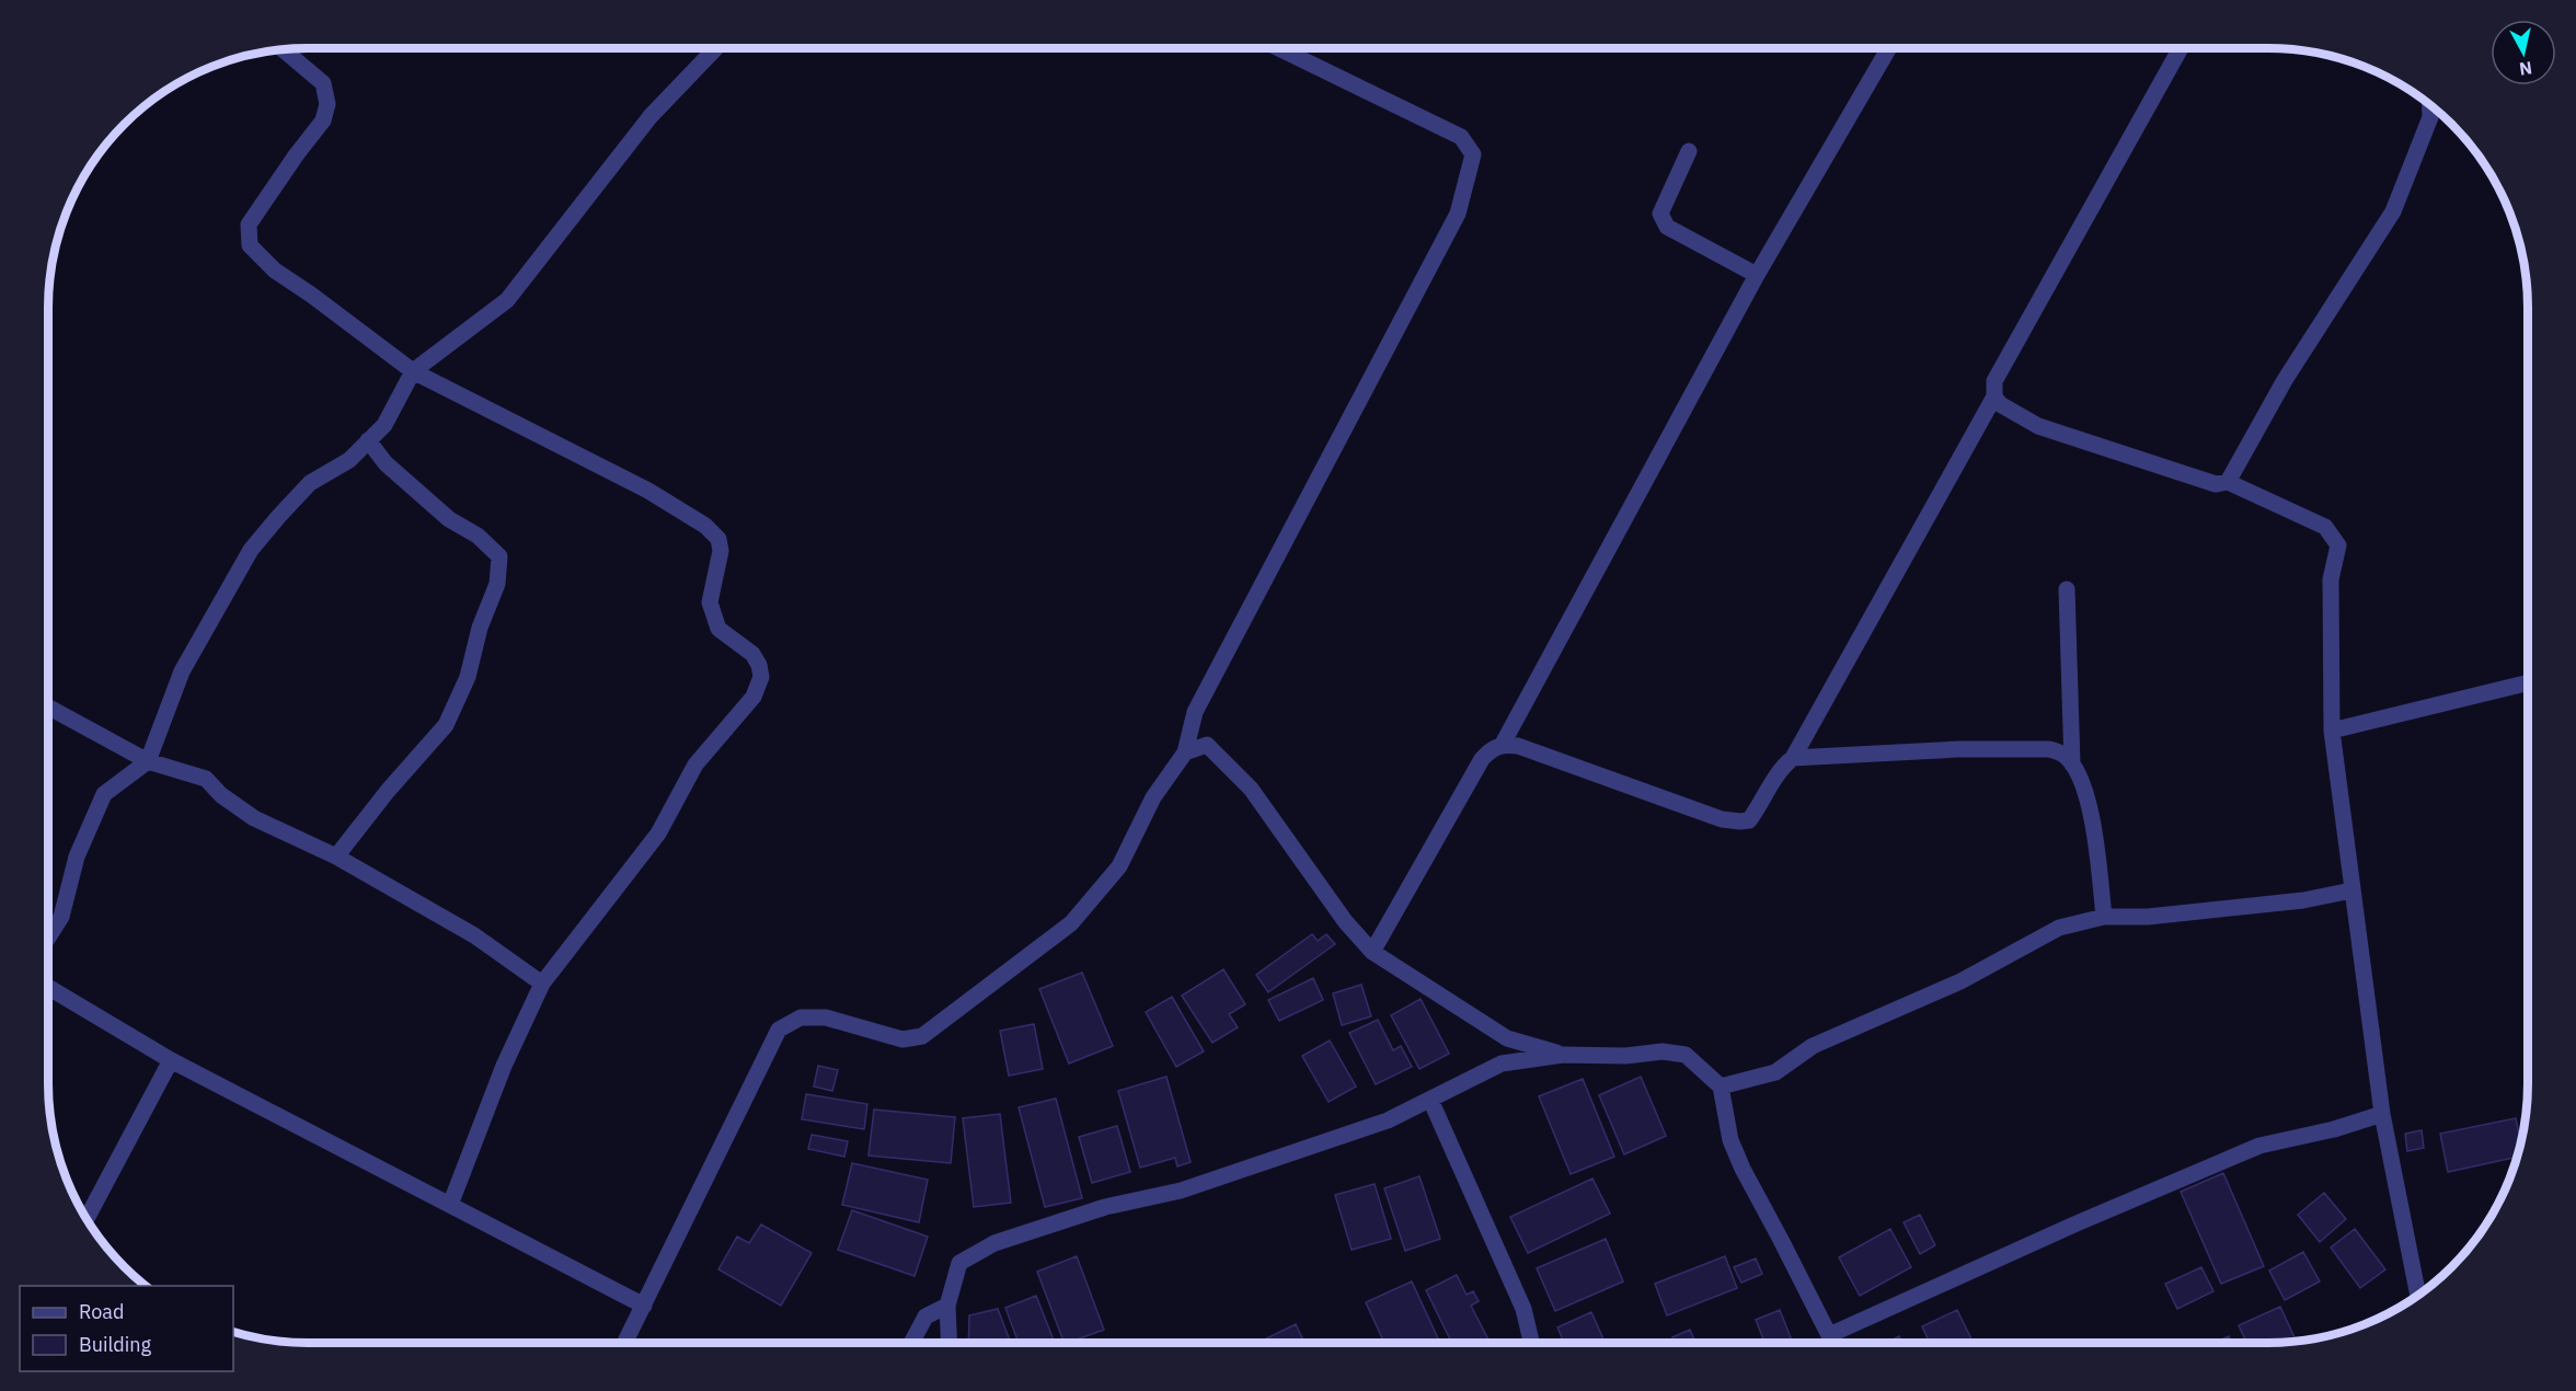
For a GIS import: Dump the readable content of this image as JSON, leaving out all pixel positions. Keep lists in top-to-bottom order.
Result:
{
  "legend": ["Road", "Building"],
  "north": "bottom"
}
